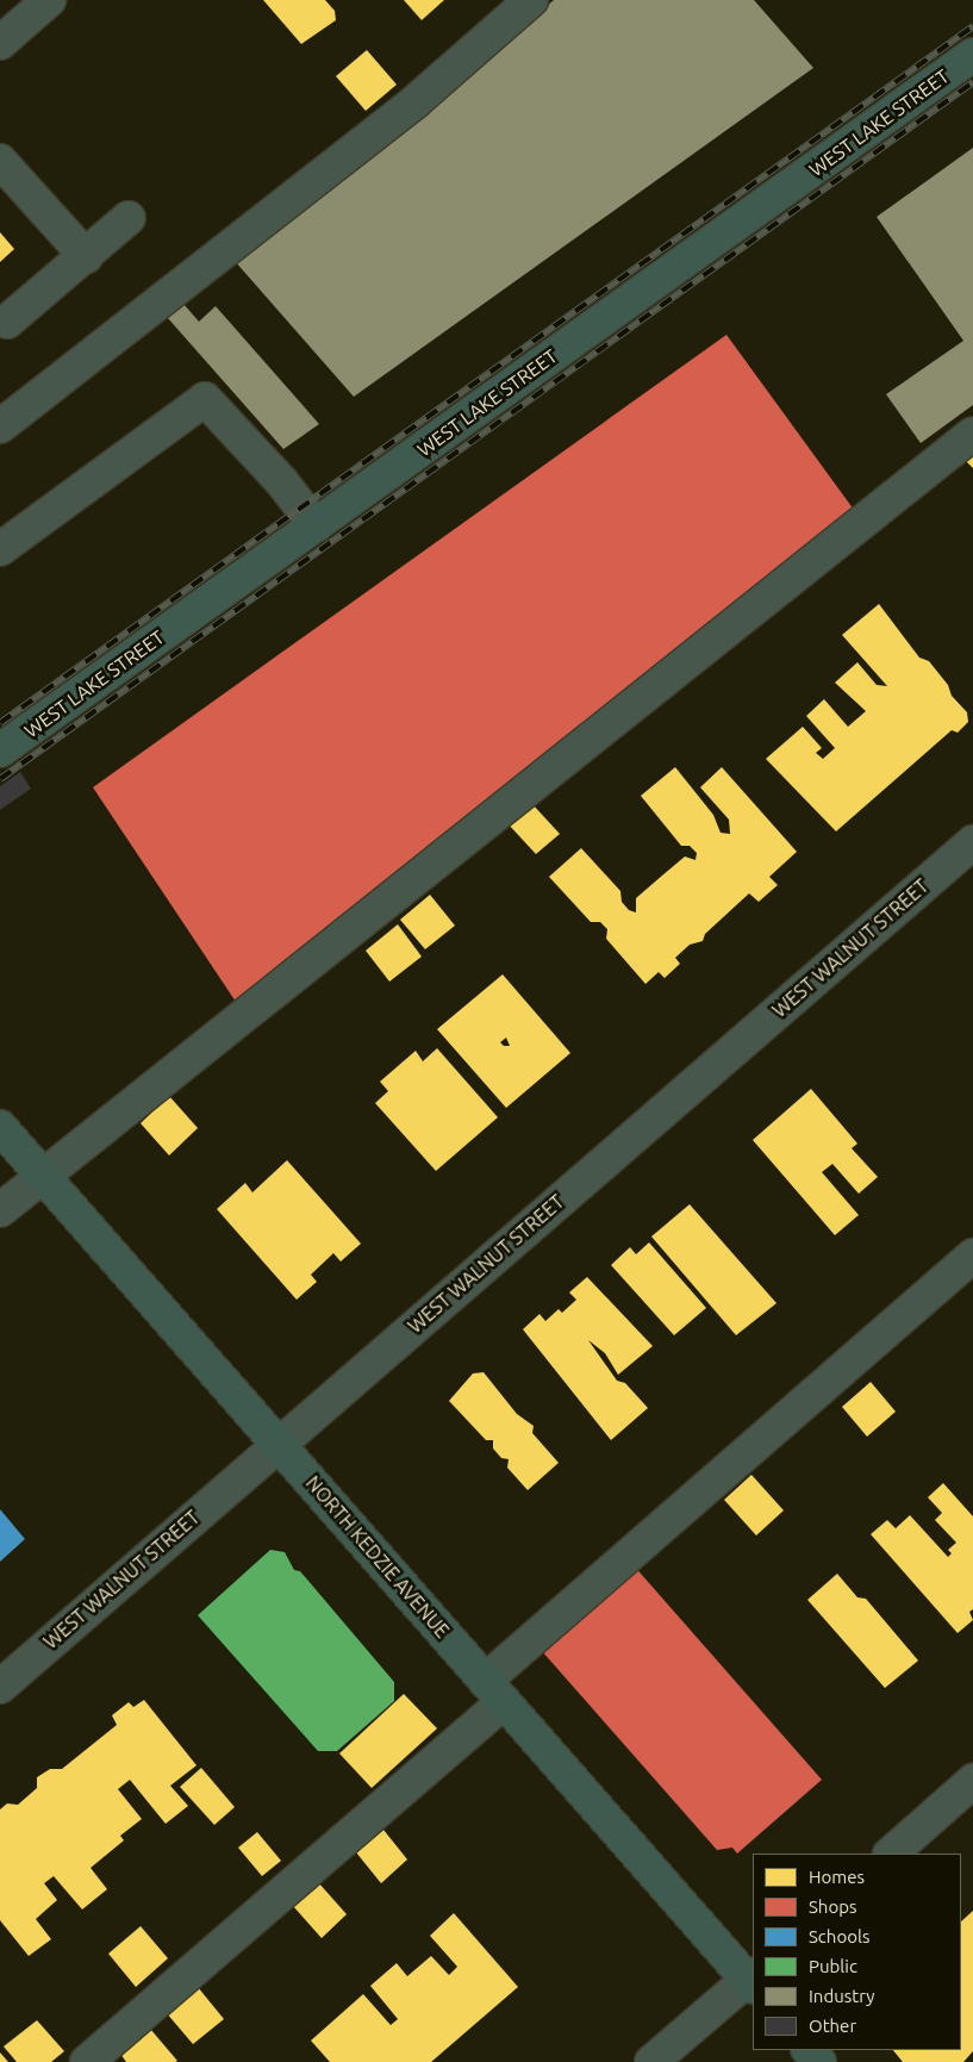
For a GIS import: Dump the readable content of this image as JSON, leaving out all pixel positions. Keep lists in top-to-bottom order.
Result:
{
  "streets": {
    "main road": ["WEST LAKE STREET", "NORTH KEDZIE AVENUE"],
    "street": ["WEST WALNUT STREET"]
  },
  "crossings": [
    ["WEST WALNUT STREET", "NORTH KEDZIE AVENUE"]
  ],
  "legend": [
    "Homes",
    "Shops",
    "Schools",
    "Public",
    "Industry",
    "Other"
  ]
}
